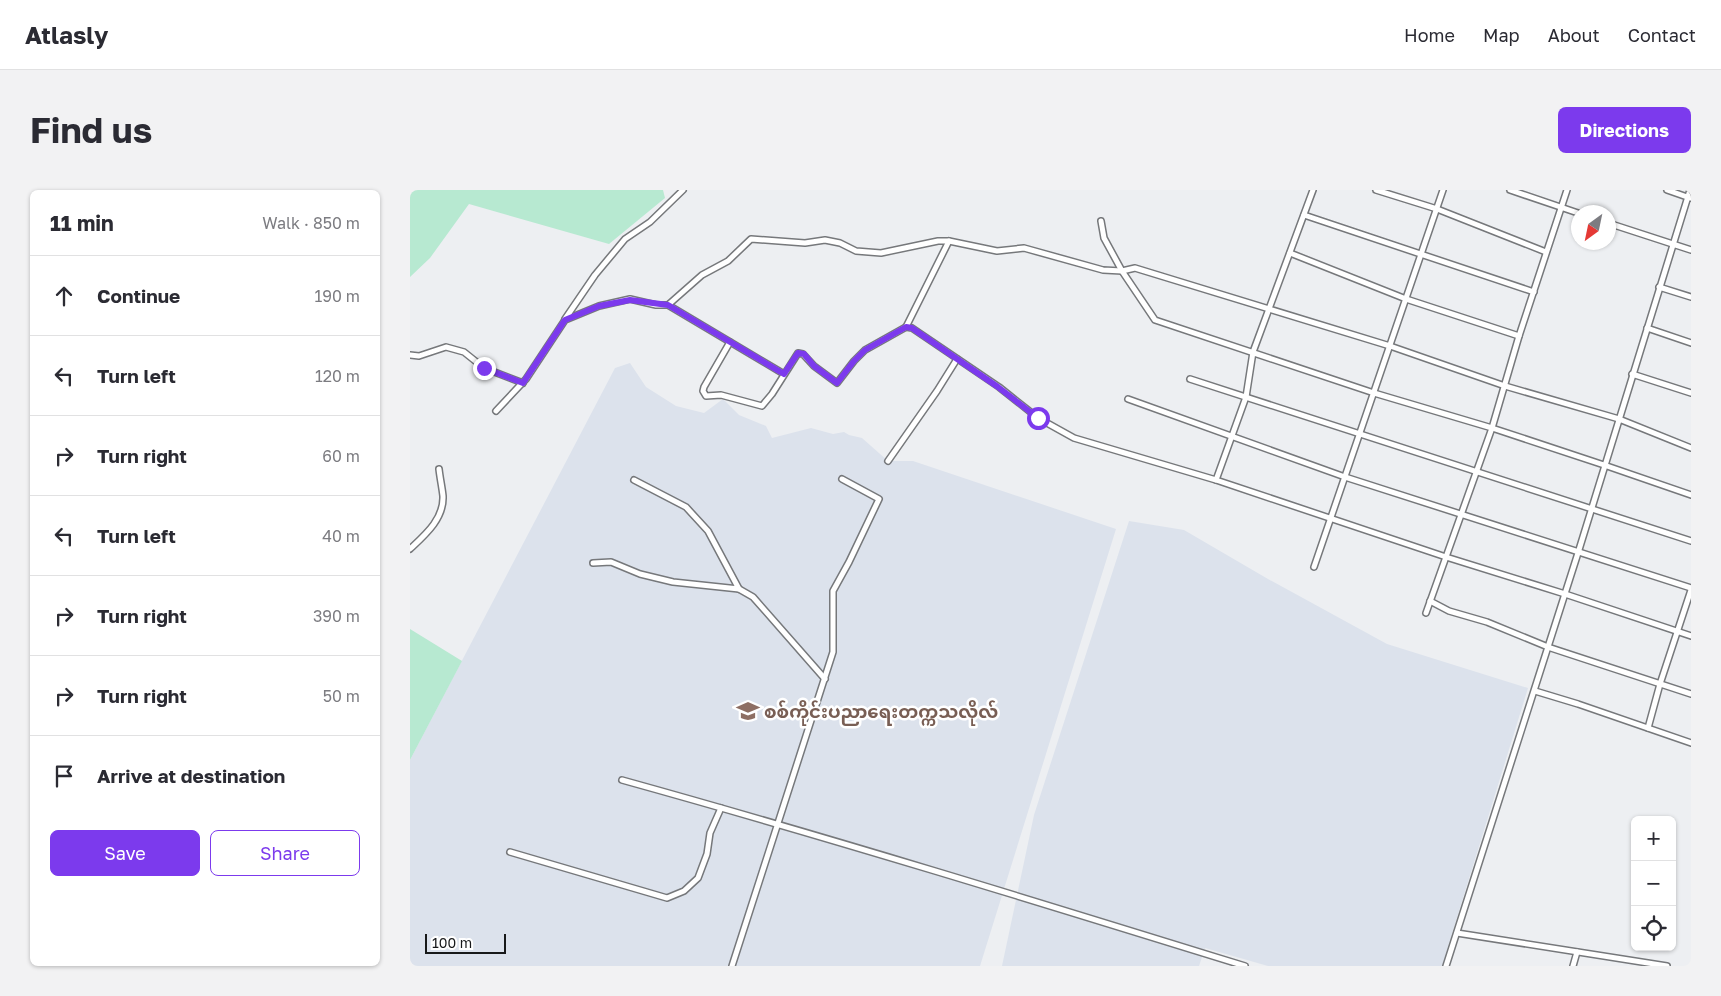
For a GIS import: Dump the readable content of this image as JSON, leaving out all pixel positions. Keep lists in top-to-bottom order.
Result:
{
  "places": {
    "school or university": ["စစ်ကိုင်းပညာရေးတက္ကသလိုလ်"]
  },
  "scale_bar": "100 m",
  "north": "bottom left",
  "page": {
    "header": "Atlasly",
    "nav": [
      "Home",
      "Map",
      "About",
      "Contact"
    ],
    "buttons": [
      "Directions",
      ["Save", "Share"]
    ],
    "title": "Find us",
    "heading": ["11 min", "Walk · 850 m"],
    "list": [
      ["Continue", "190 m"],
      ["Turn left", "120 m"],
      ["Turn right", "60 m"],
      ["Turn left", "40 m"],
      ["Turn right", "390 m"],
      ["Turn right", "50 m"],
      "Arrive at destination"
    ],
    "map_buttons": ["+", "−"],
    "scale": "100 m"
  }
}
